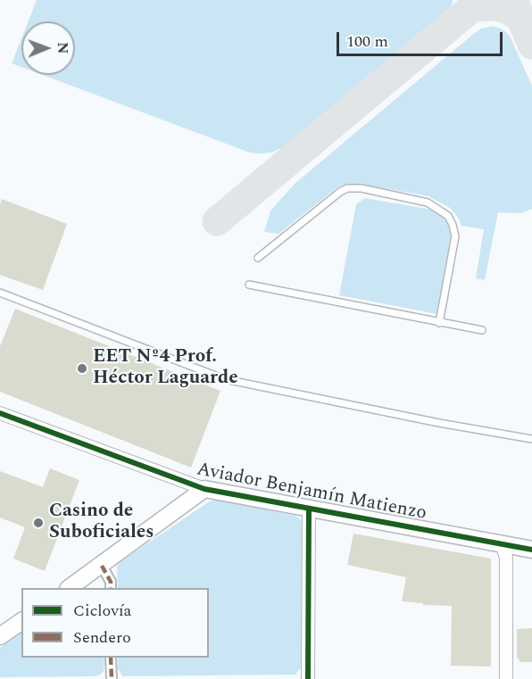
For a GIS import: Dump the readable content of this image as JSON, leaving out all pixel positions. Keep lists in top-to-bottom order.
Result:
{
  "streets": {
    "street": ["Aviador Benjamín Matienzo"]
  },
  "places": ["EET Nº4 Prof. Héctor Laguarde", "Casino de Suboficiales"],
  "legend": ["Ciclovía", "Sendero"],
  "scale_bar": "100 m",
  "north": "right"
}
